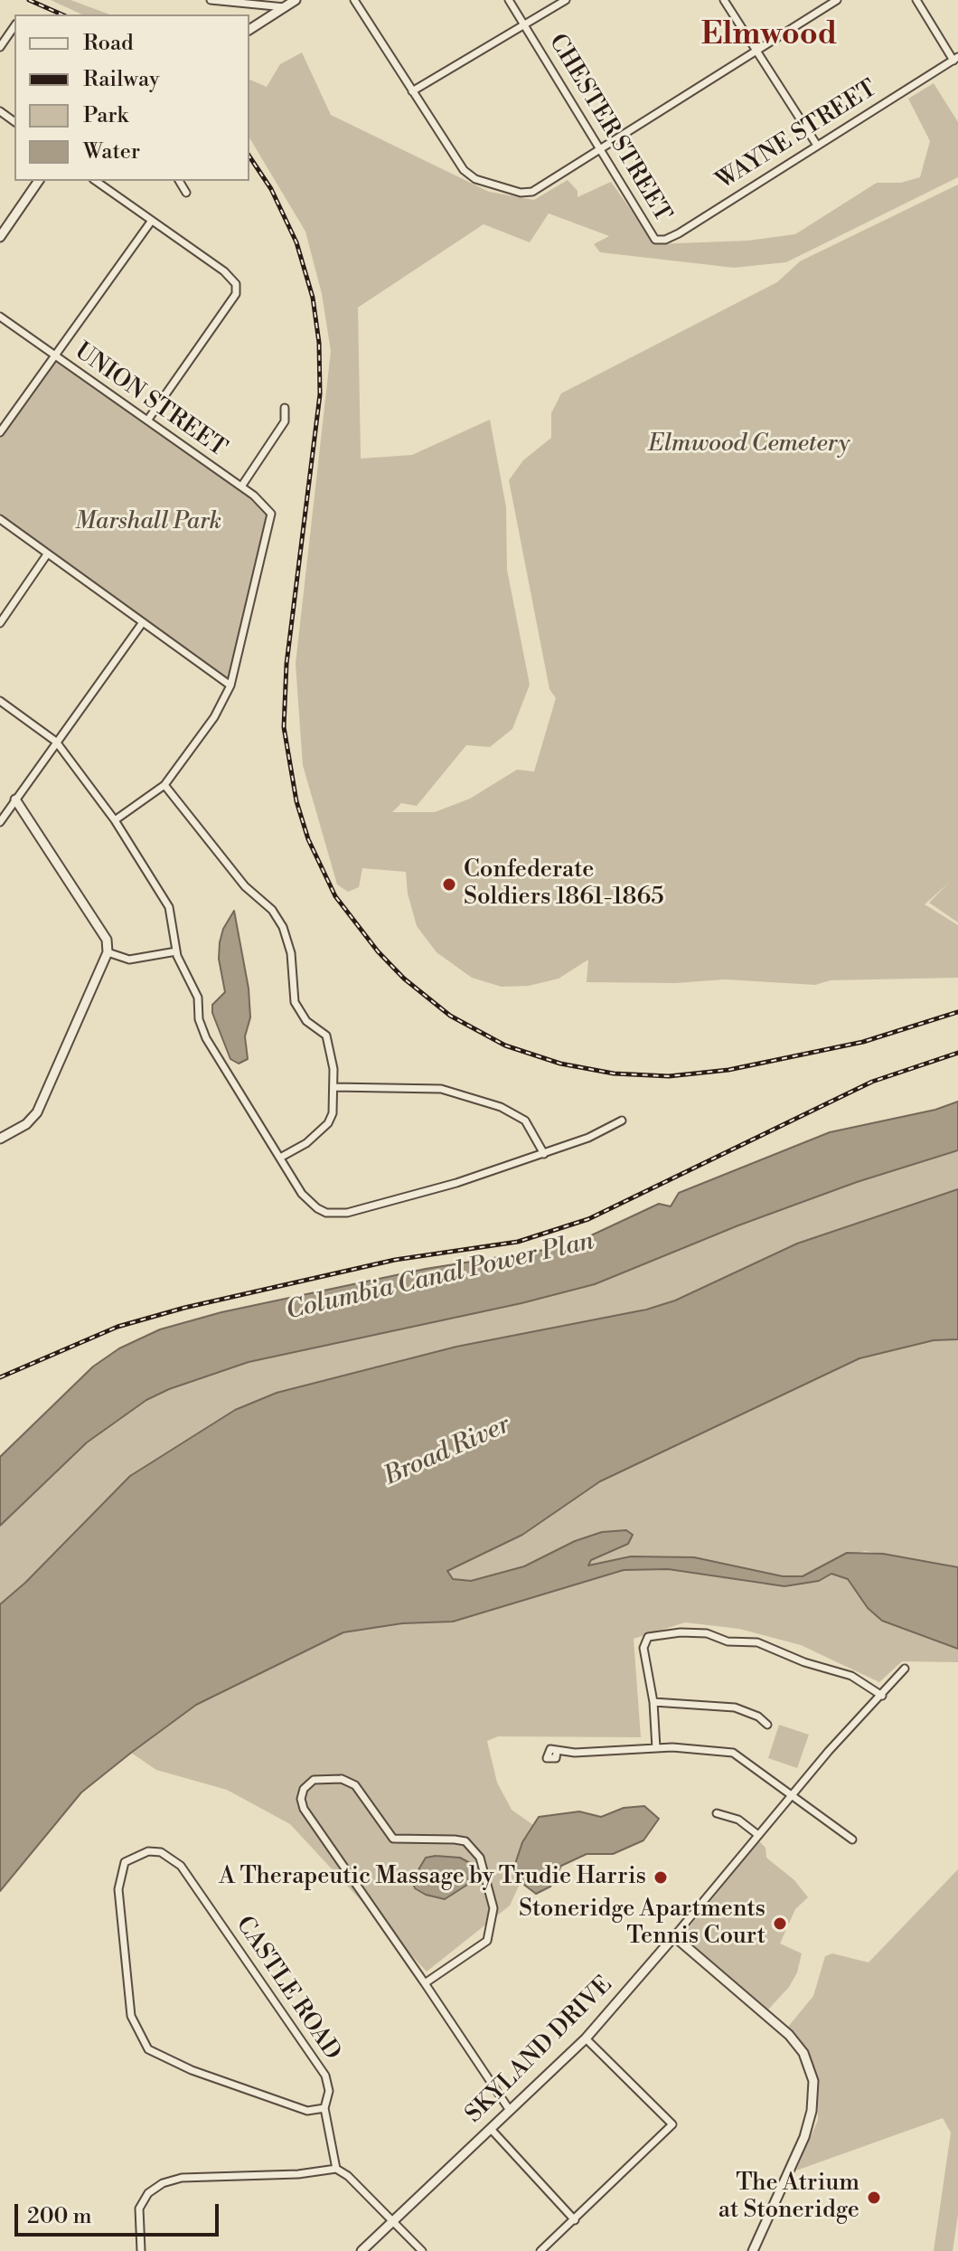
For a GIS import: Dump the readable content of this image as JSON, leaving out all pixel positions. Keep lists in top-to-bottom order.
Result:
{
  "streets": {
    "street": [
      "CHESTER STREET",
      "WAYNE STREET",
      "UNION STREET",
      "CASTLE ROAD",
      "SKYLAND DRIVE"
    ]
  },
  "crossings": [
    ["CHESTER STREET", "WAYNE STREET"]
  ],
  "districts": ["Elmwood"],
  "water": ["Columbia Canal Power Plan", "Broad River"],
  "parks": ["Elmwood Cemetery", "Marshall Park"],
  "places": [
    "Confederate Soldiers 1861-1865",
    "A Therapeutic Massage by Trudie Harris",
    "Stoneridge Apartments Tennis Court",
    "The Atrium at Stoneridge"
  ],
  "legend": [
    "Road",
    "Railway",
    "Park",
    "Water"
  ],
  "scale_bar": "200 m"
}
